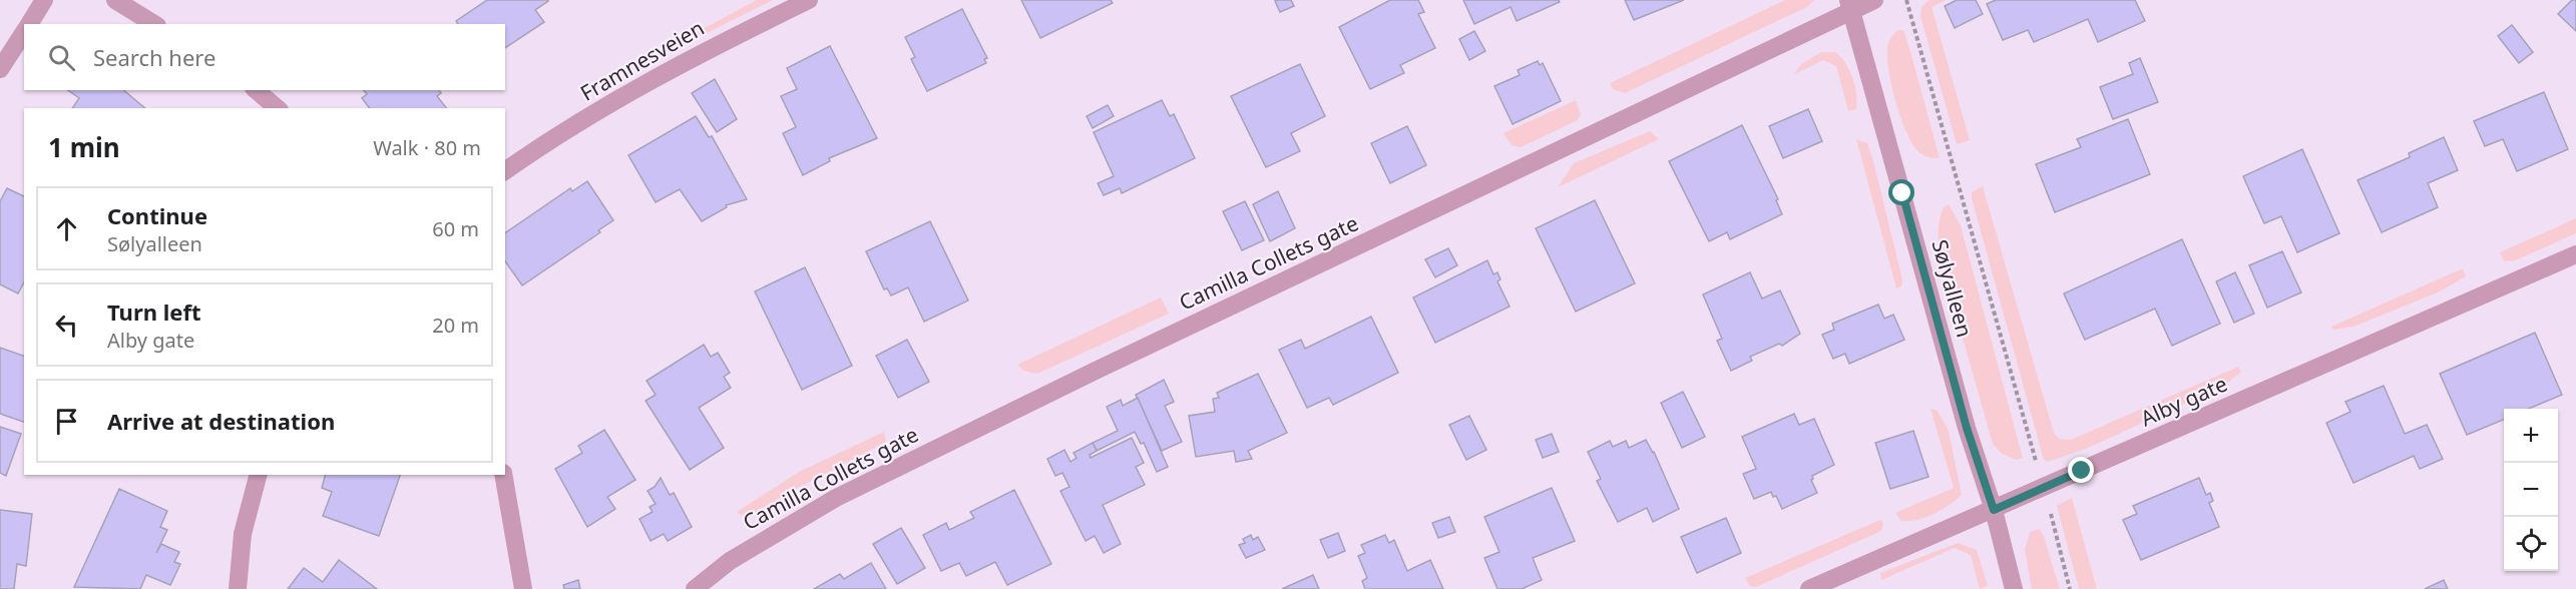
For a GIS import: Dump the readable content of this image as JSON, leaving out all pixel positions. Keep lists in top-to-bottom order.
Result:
{
  "streets": {
    "street": [
      "Framnesveien",
      "Camilla Collets gate",
      "Sølyalleen",
      "Alby gate"
    ]
  },
  "crossings": [
    ["Camilla Collets gate", "Sølyalleen"],
    ["Sølyalleen", "Alby gate"]
  ],
  "page": {
    "search": "Search here",
    "heading": ["1 min", "Walk · 80 m"],
    "list": [
      ["Continue", "Sølyalleen", "60 m"],
      ["Turn left", "Alby gate", "20 m"],
      "Arrive at destination"
    ],
    "map_buttons": ["+", "−"]
  }
}
